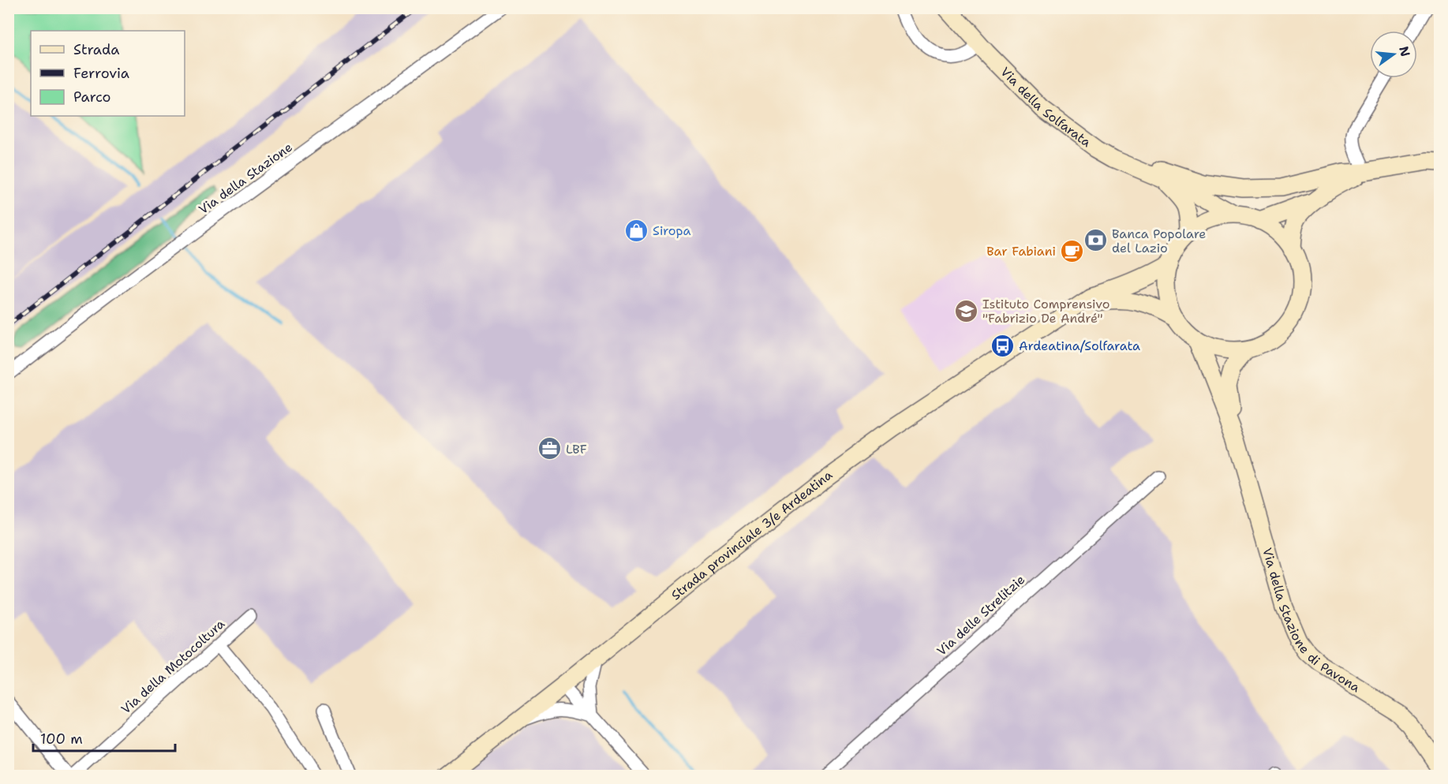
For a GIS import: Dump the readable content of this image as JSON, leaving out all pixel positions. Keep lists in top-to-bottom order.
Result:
{
  "streets": {
    "main road": ["Via della Solfarata", "Strada provinciale 3/e Ardeatina", "Via della Stazione di Pavona"],
    "street": ["Via della Stazione", "Via delle Strelitzie", "Via della Motocoltura"]
  },
  "crossings": [
    ["Via della Solfarata", "Strada provinciale 3/e Ardeatina"]
  ],
  "places": {
    "shop": ["Siropa"],
    "bank": ["Banca Popolare del Lazio"],
    "cafe": ["Bar Fabiani"],
    "school or university": ["Istituto Comprensivo \"Fabrizio De André\""],
    "bus stop": ["Ardeatina/Solfarata"],
    "office": ["LBF"]
  },
  "legend": ["Strada", "Ferrovia", "Parco"],
  "scale_bar": "100 m",
  "north": "right"
}
